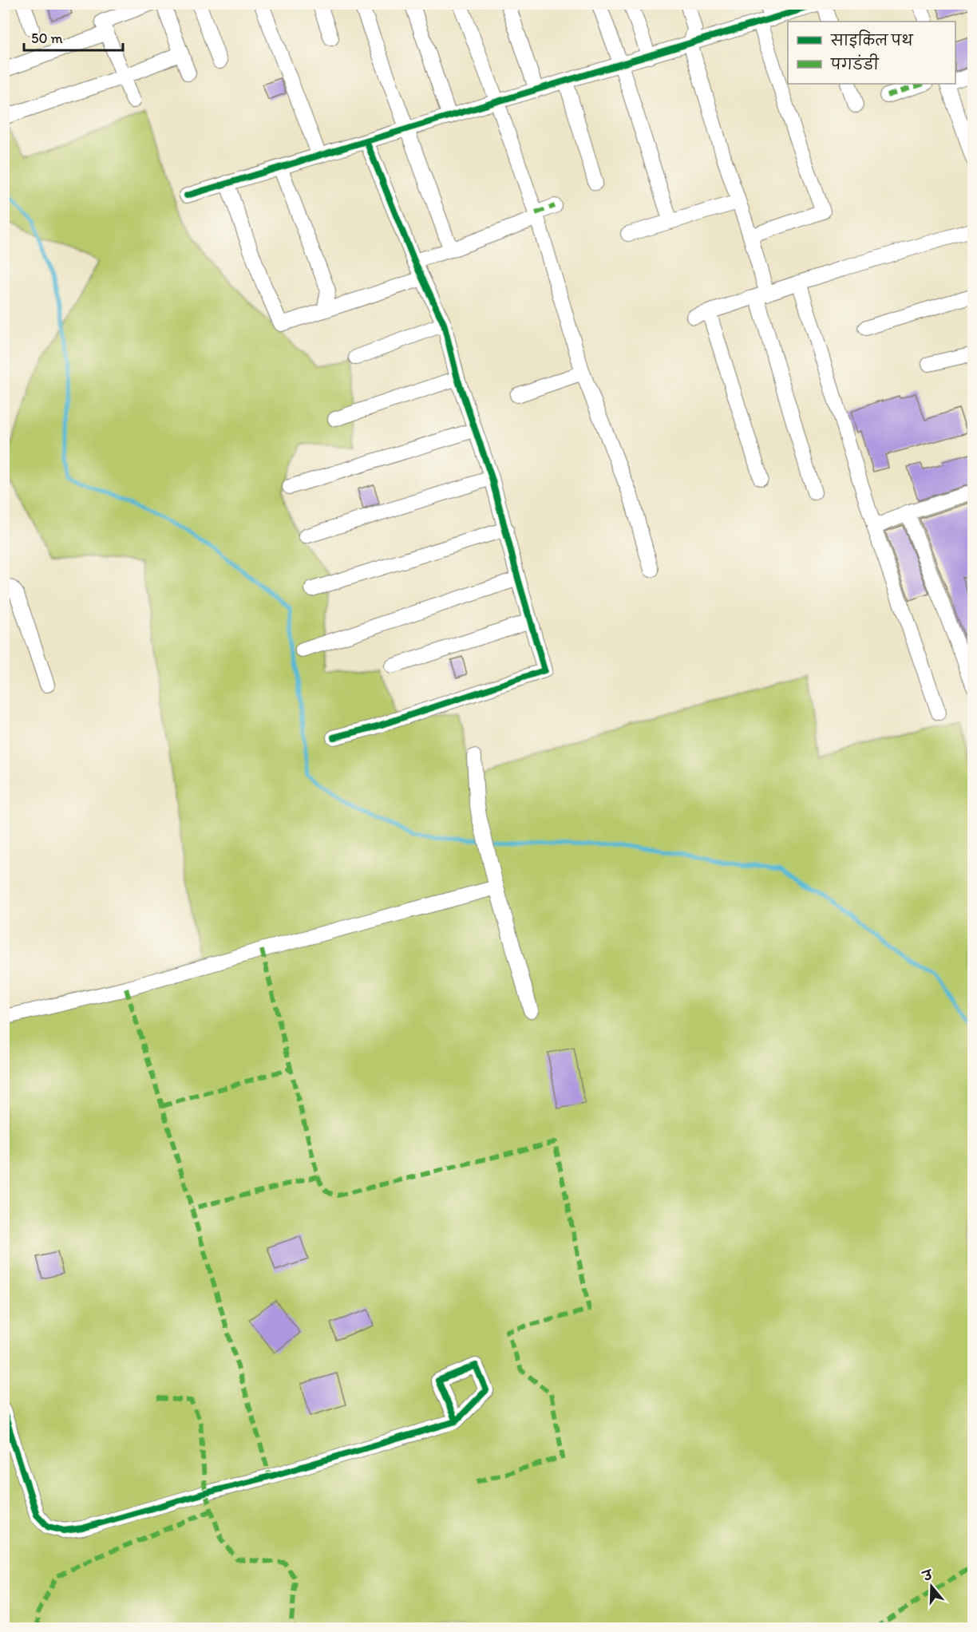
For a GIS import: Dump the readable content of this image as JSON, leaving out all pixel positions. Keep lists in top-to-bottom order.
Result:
{
  "legend": ["साइकिल पथ", "पगडंडी"],
  "scale_bar": "50 m",
  "north": "top"
}
